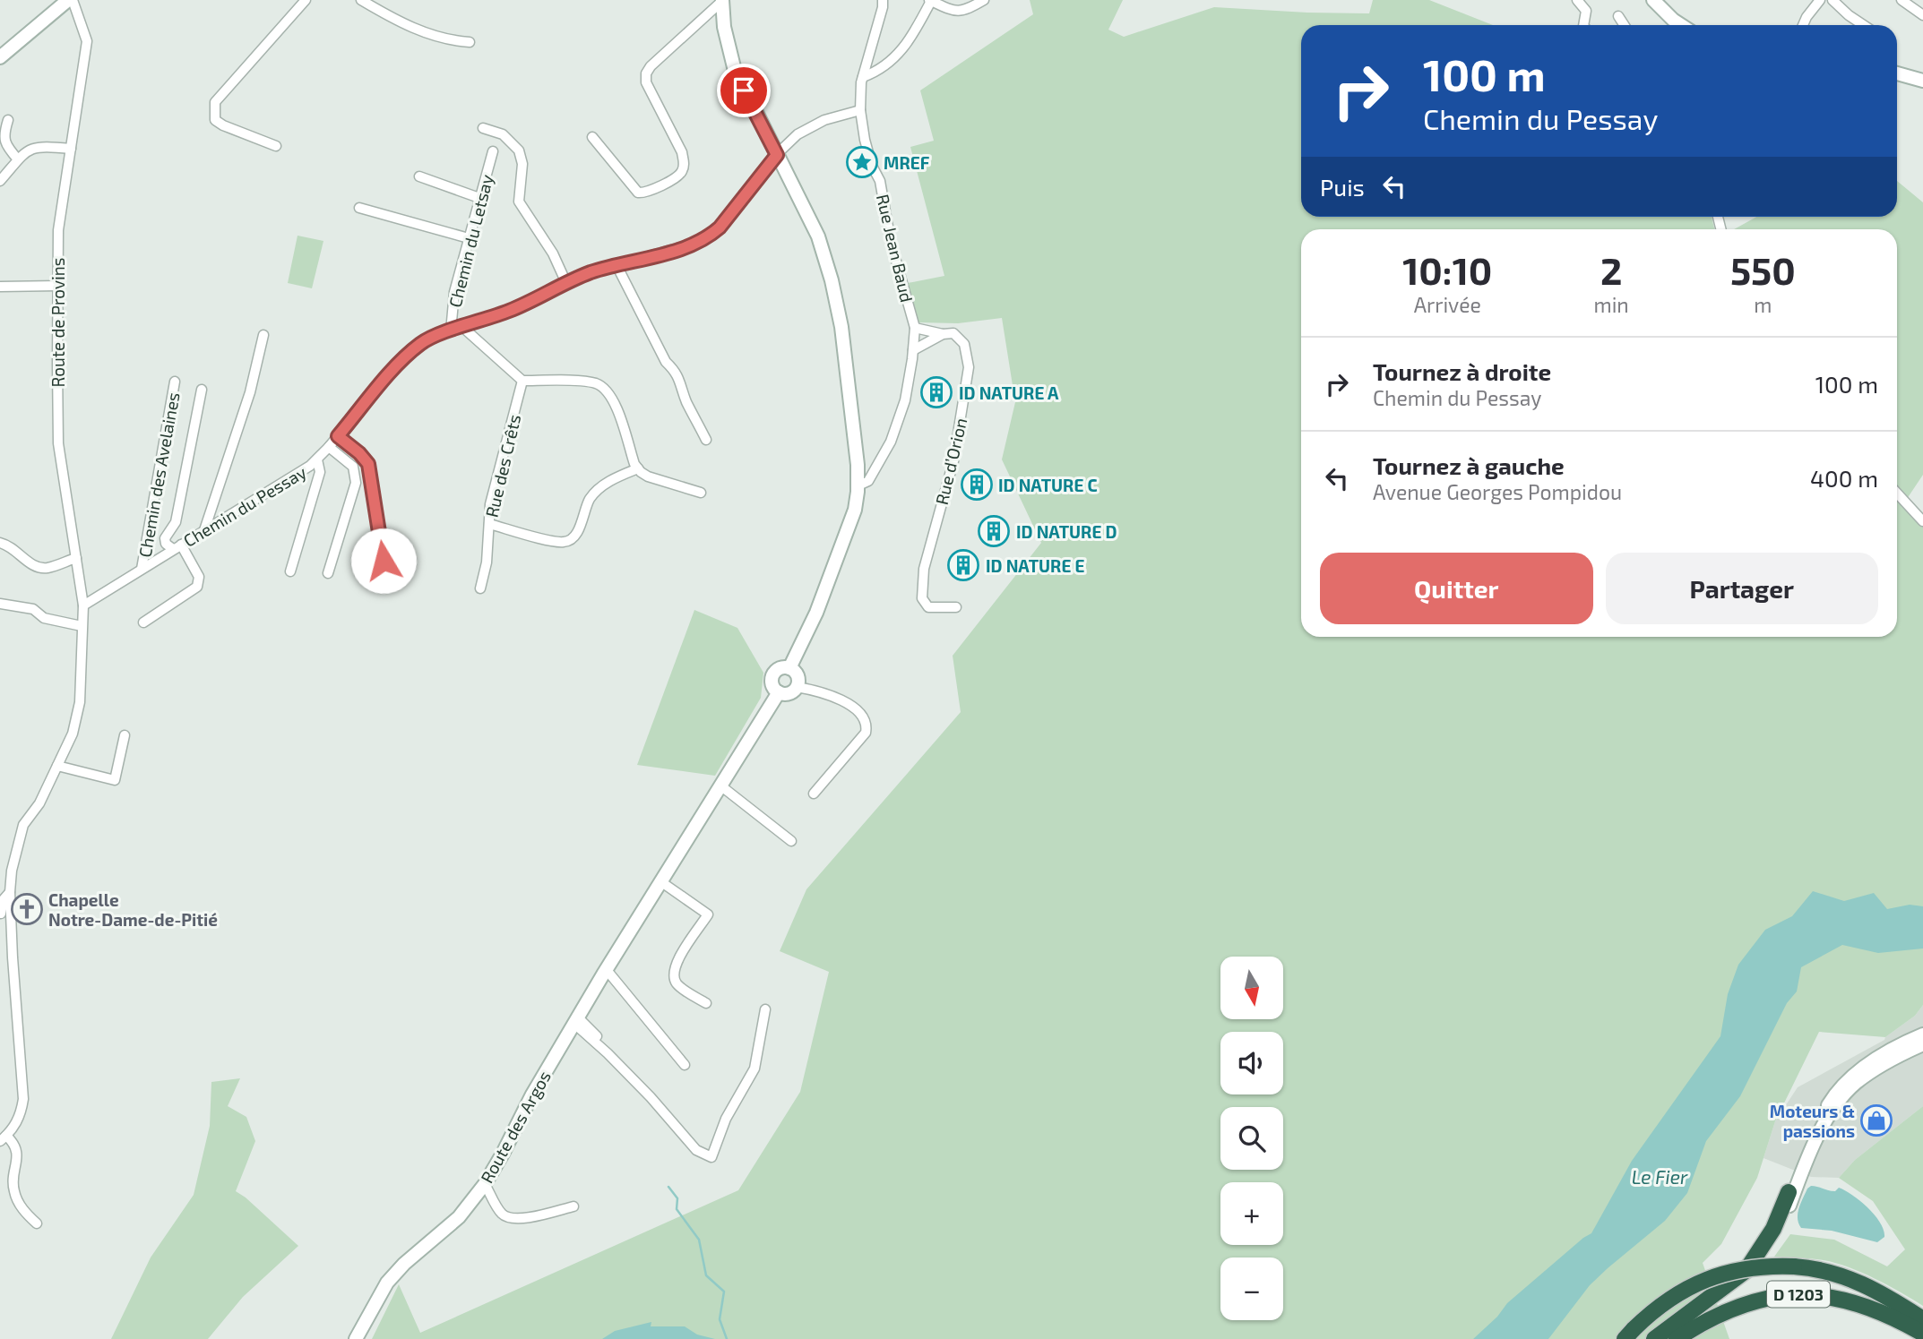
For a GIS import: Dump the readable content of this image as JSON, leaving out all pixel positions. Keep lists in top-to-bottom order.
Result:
{
  "streets": {
    "highway": ["D 1203"],
    "street": [
      "Chemin du Letsay",
      "Rue Jean Baud",
      "Route de Provins",
      "Rue d’Orion",
      "Rue des Crêts",
      "Chemin des Avelaines",
      "Chemin du Pessay",
      "Route des Argos"
    ]
  },
  "crossings": [
    ["Chemin du Letsay", "Chemin du Pessay"],
    ["Rue Jean Baud", "Chemin du Pessay"],
    ["Route de Provins", "Chemin du Pessay"],
    ["Chemin des Avelaines", "Chemin du Pessay"]
  ],
  "water": ["Le Fier"],
  "places": {
    "place": ["MREF"],
    "building": [
      "ID NATURE A",
      "ID NATURE C",
      "ID NATURE D",
      "ID NATURE E"
    ],
    "church": ["Chapelle Notre-Dame-de-Pitié"],
    "shop": ["Moteurs & passions"]
  },
  "north": "bottom",
  "page": {
    "turn": ["100 m", "Chemin du Pessay"],
    "then": "Puis",
    "eta": [
      "10:10",
      "Arrivée",
      "2",
      "min",
      "550",
      "m"
    ],
    "list": [
      {
        "name": "Tournez à droite",
        "note": "Chemin du Pessay",
        "value": "100 m"
      },
      {
        "name": "Tournez à gauche",
        "note": "Avenue Georges Pompidou",
        "value": "400 m"
      }
    ],
    "buttons": ["Quitter", "Partager"],
    "map_buttons": ["+", "−"]
  }
}
